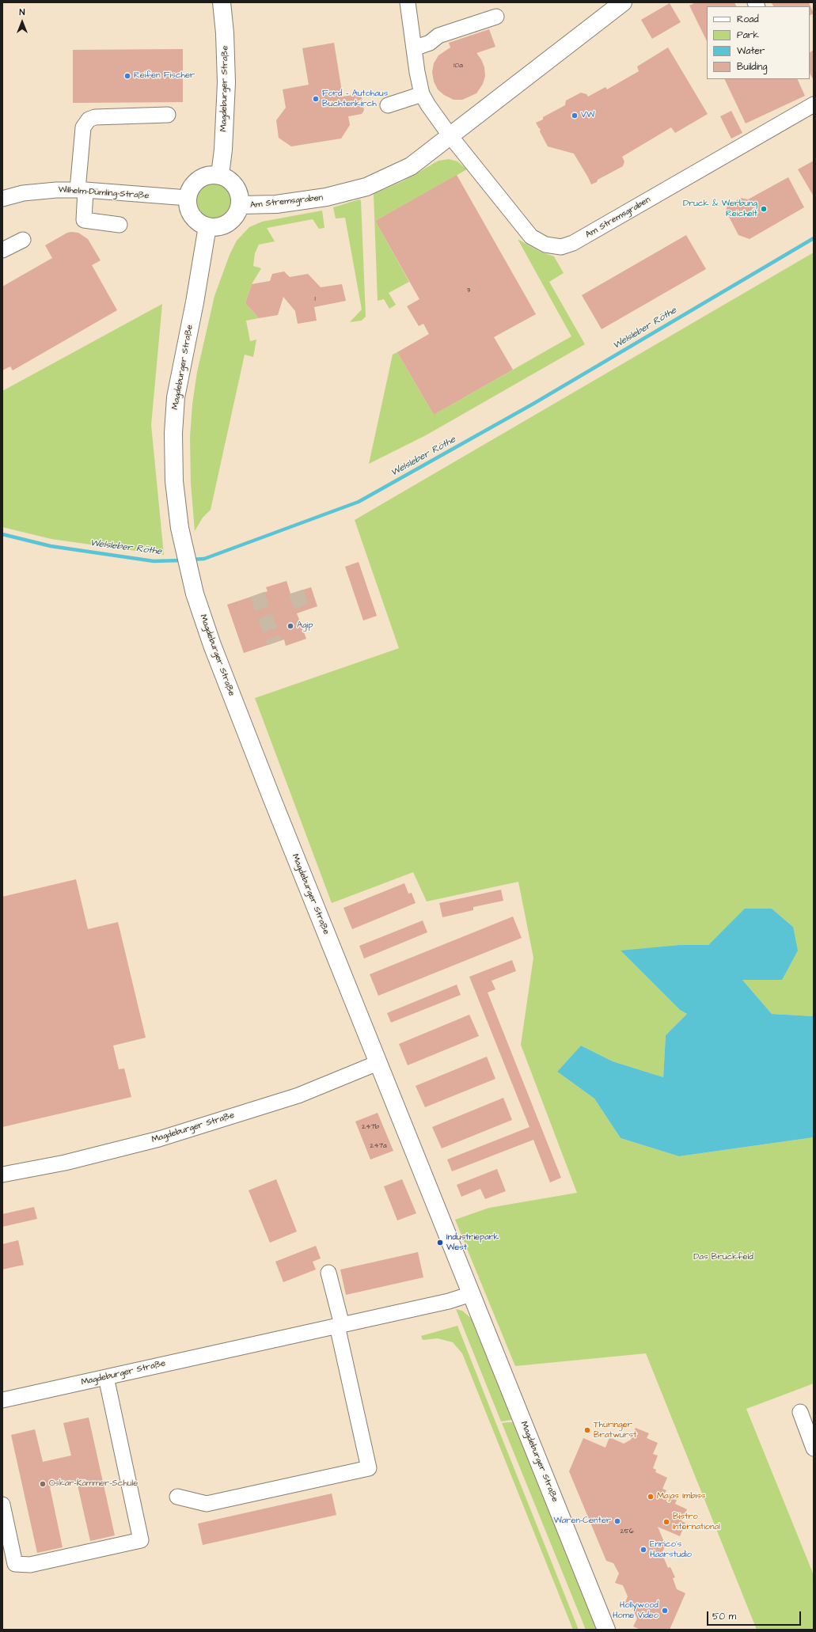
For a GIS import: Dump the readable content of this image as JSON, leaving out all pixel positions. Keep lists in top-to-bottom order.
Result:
{
  "streets": {
    "main road": ["Magdeburger Straße", "Am Stremsgraben"],
    "street": ["Wilhelm-Dümling-Straße"]
  },
  "crossings": [
    ["Magdeburger Straße", "Wilhelm-Dümling-Straße"],
    ["Magdeburger Straße", "Am Stremsgraben"],
    ["Wilhelm-Dümling-Straße", "Am Stremsgraben"]
  ],
  "water": ["Welsleber Röthe"],
  "parks": ["Das Brückfeld"],
  "places": [
    "Reifen Fischer",
    "Ford - Autohaus Buchtenkirch",
    "VW",
    "Druck & Werbung Reichelt",
    "Agip",
    "Industriepark West",
    "Thüringer Bratwurst",
    "Oskar-Kämmer-Schule",
    "Majas Imbiss",
    "Waren-Center",
    "Bistro International",
    "Enrico's Haarstudio",
    "Hollywood Home Video"
  ],
  "house_numbers": [
    "10a",
    "3",
    "1",
    "247b",
    "247a",
    "256"
  ],
  "legend": [
    "Road",
    "Park",
    "Water",
    "Building"
  ],
  "scale_bar": "50 m",
  "north": "top"
}
